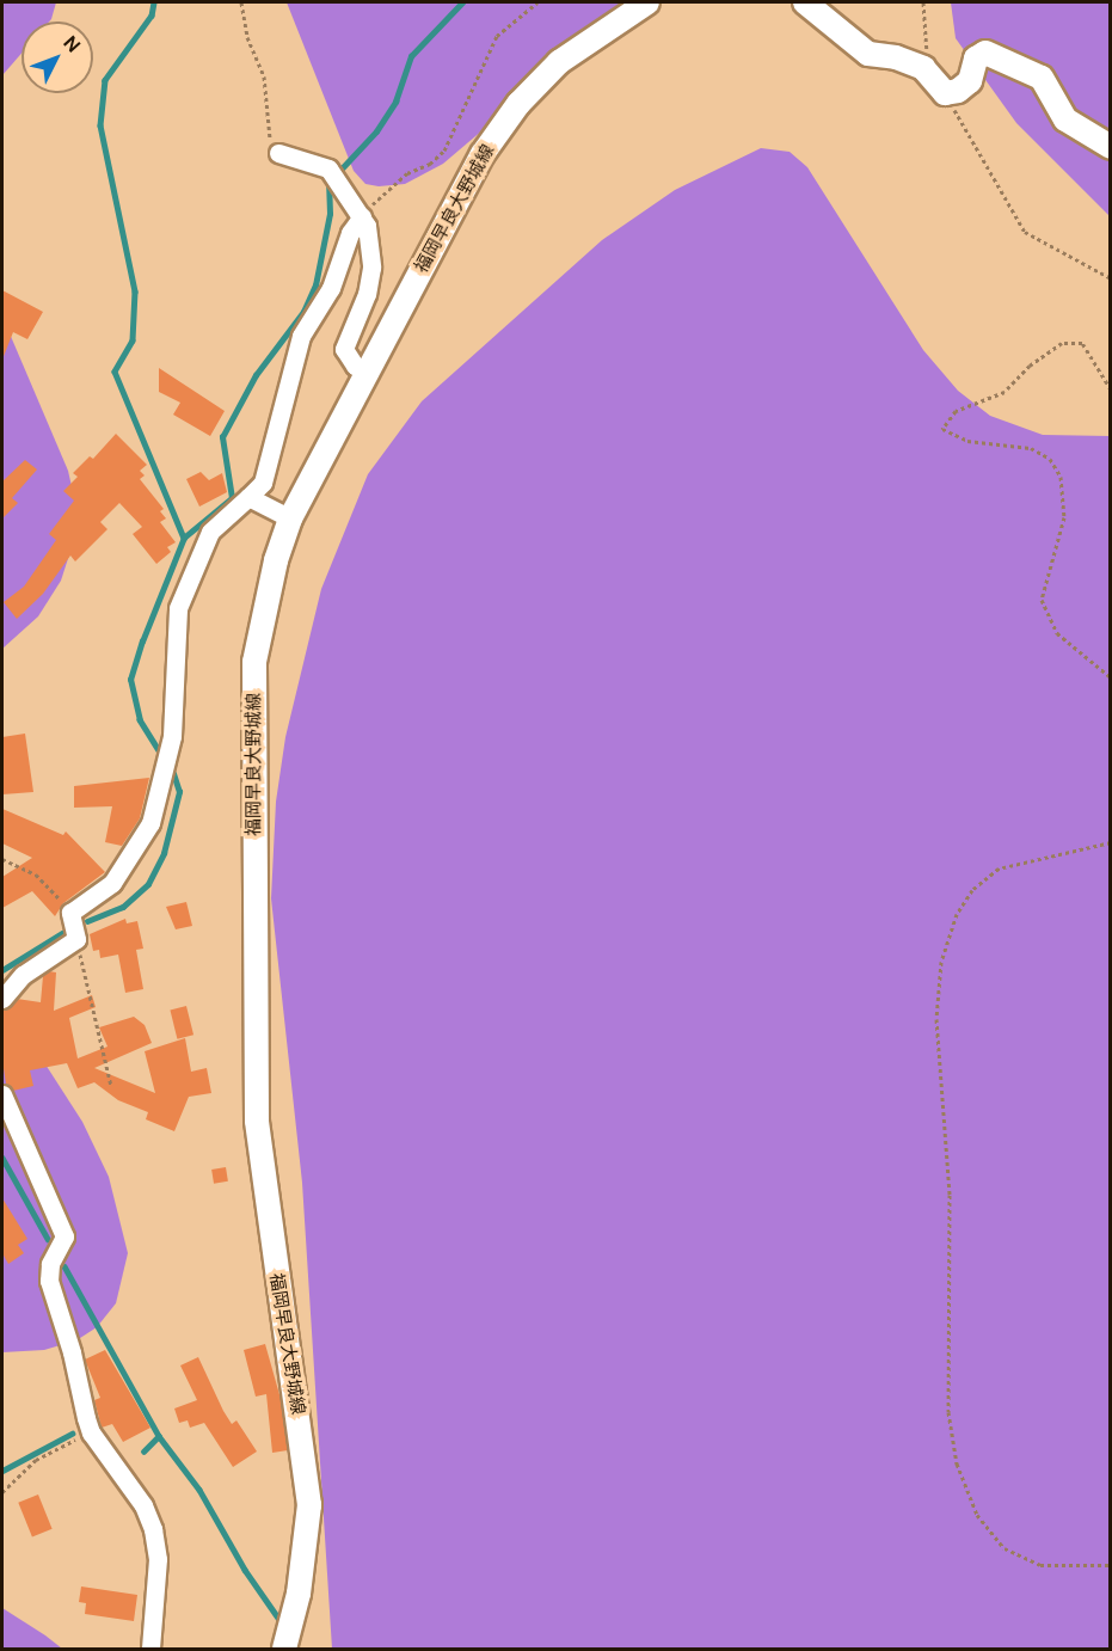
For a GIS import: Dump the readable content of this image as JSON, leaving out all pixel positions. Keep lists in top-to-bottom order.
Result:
{
  "streets": {
    "main road": ["福岡早良大野城線"]
  },
  "north": "top right"
}
